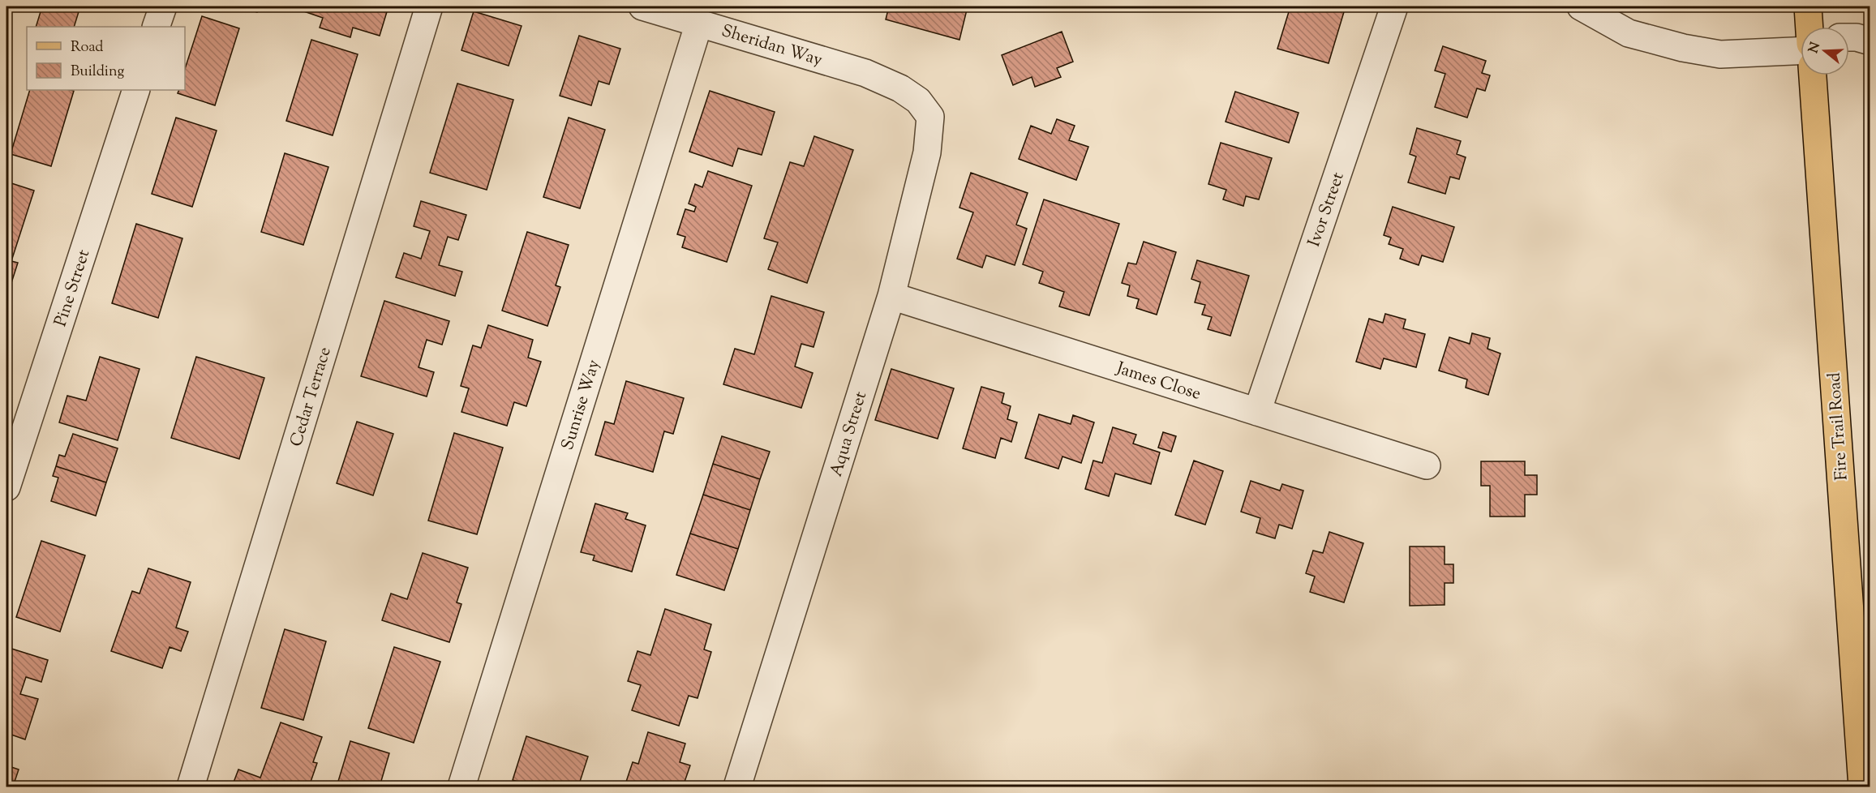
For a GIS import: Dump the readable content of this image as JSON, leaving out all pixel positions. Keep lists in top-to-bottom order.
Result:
{
  "streets": {
    "main road": ["Fire Trail Road"],
    "street": [
      "Sheridan Way",
      "Ivor Street",
      "Pine Street",
      "James Close",
      "Cedar Terrace",
      "Sunrise Way",
      "Aqua Street"
    ]
  },
  "crossings": [
    ["Sheridan Way", "Sunrise Way"],
    ["Sheridan Way", "Aqua Street"],
    ["Ivor Street", "James Close"],
    ["James Close", "Aqua Street"]
  ],
  "legend": ["Road", "Building"],
  "north": "left"
}
